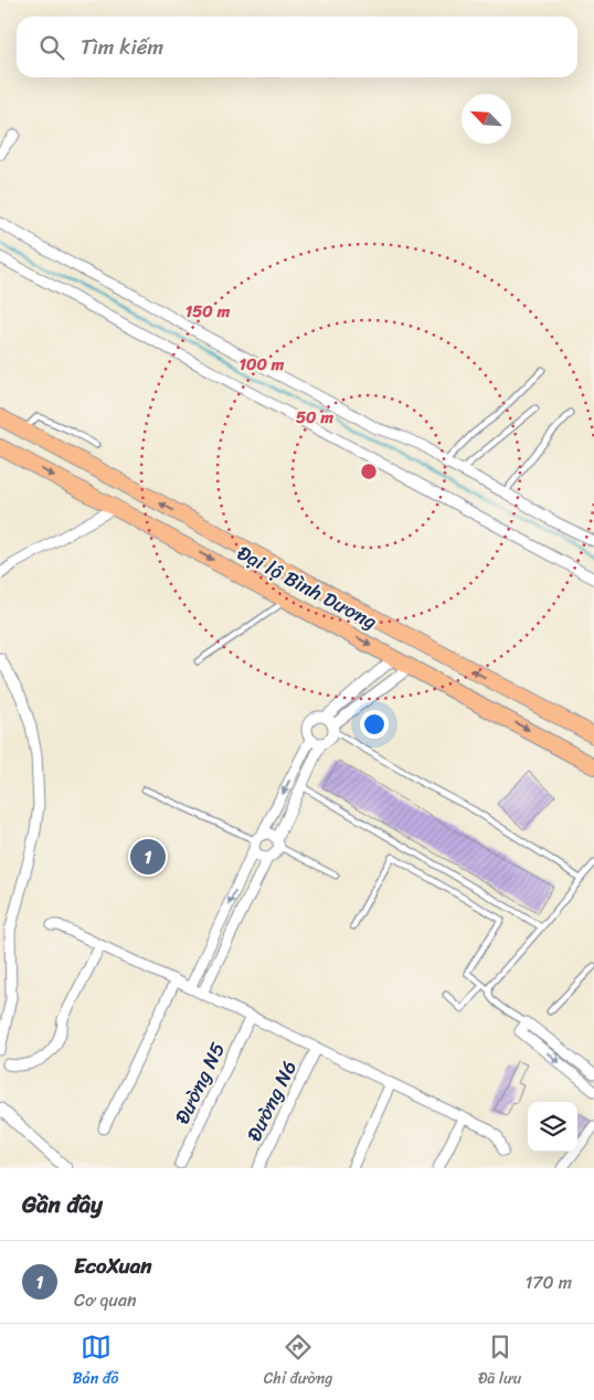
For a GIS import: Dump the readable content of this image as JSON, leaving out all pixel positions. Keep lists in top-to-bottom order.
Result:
{
  "streets": {
    "highway": ["Đại lộ Bình Dương"],
    "street": ["Đường N5", "Đường N6"]
  },
  "north": "top left",
  "page": {
    "search": "Tìm kiếm",
    "pins": "1",
    "heading": "Gần đây",
    "list": [
      {
        "mark": "1",
        "name": "EcoXuan",
        "note": "Cơ quan",
        "value": "170 m"
      }
    ],
    "nav": ["Bản đồ", "Chỉ đường", "Đã lưu"]
  },
  "rings": ["150 m", "100 m", "50 m"]
}
